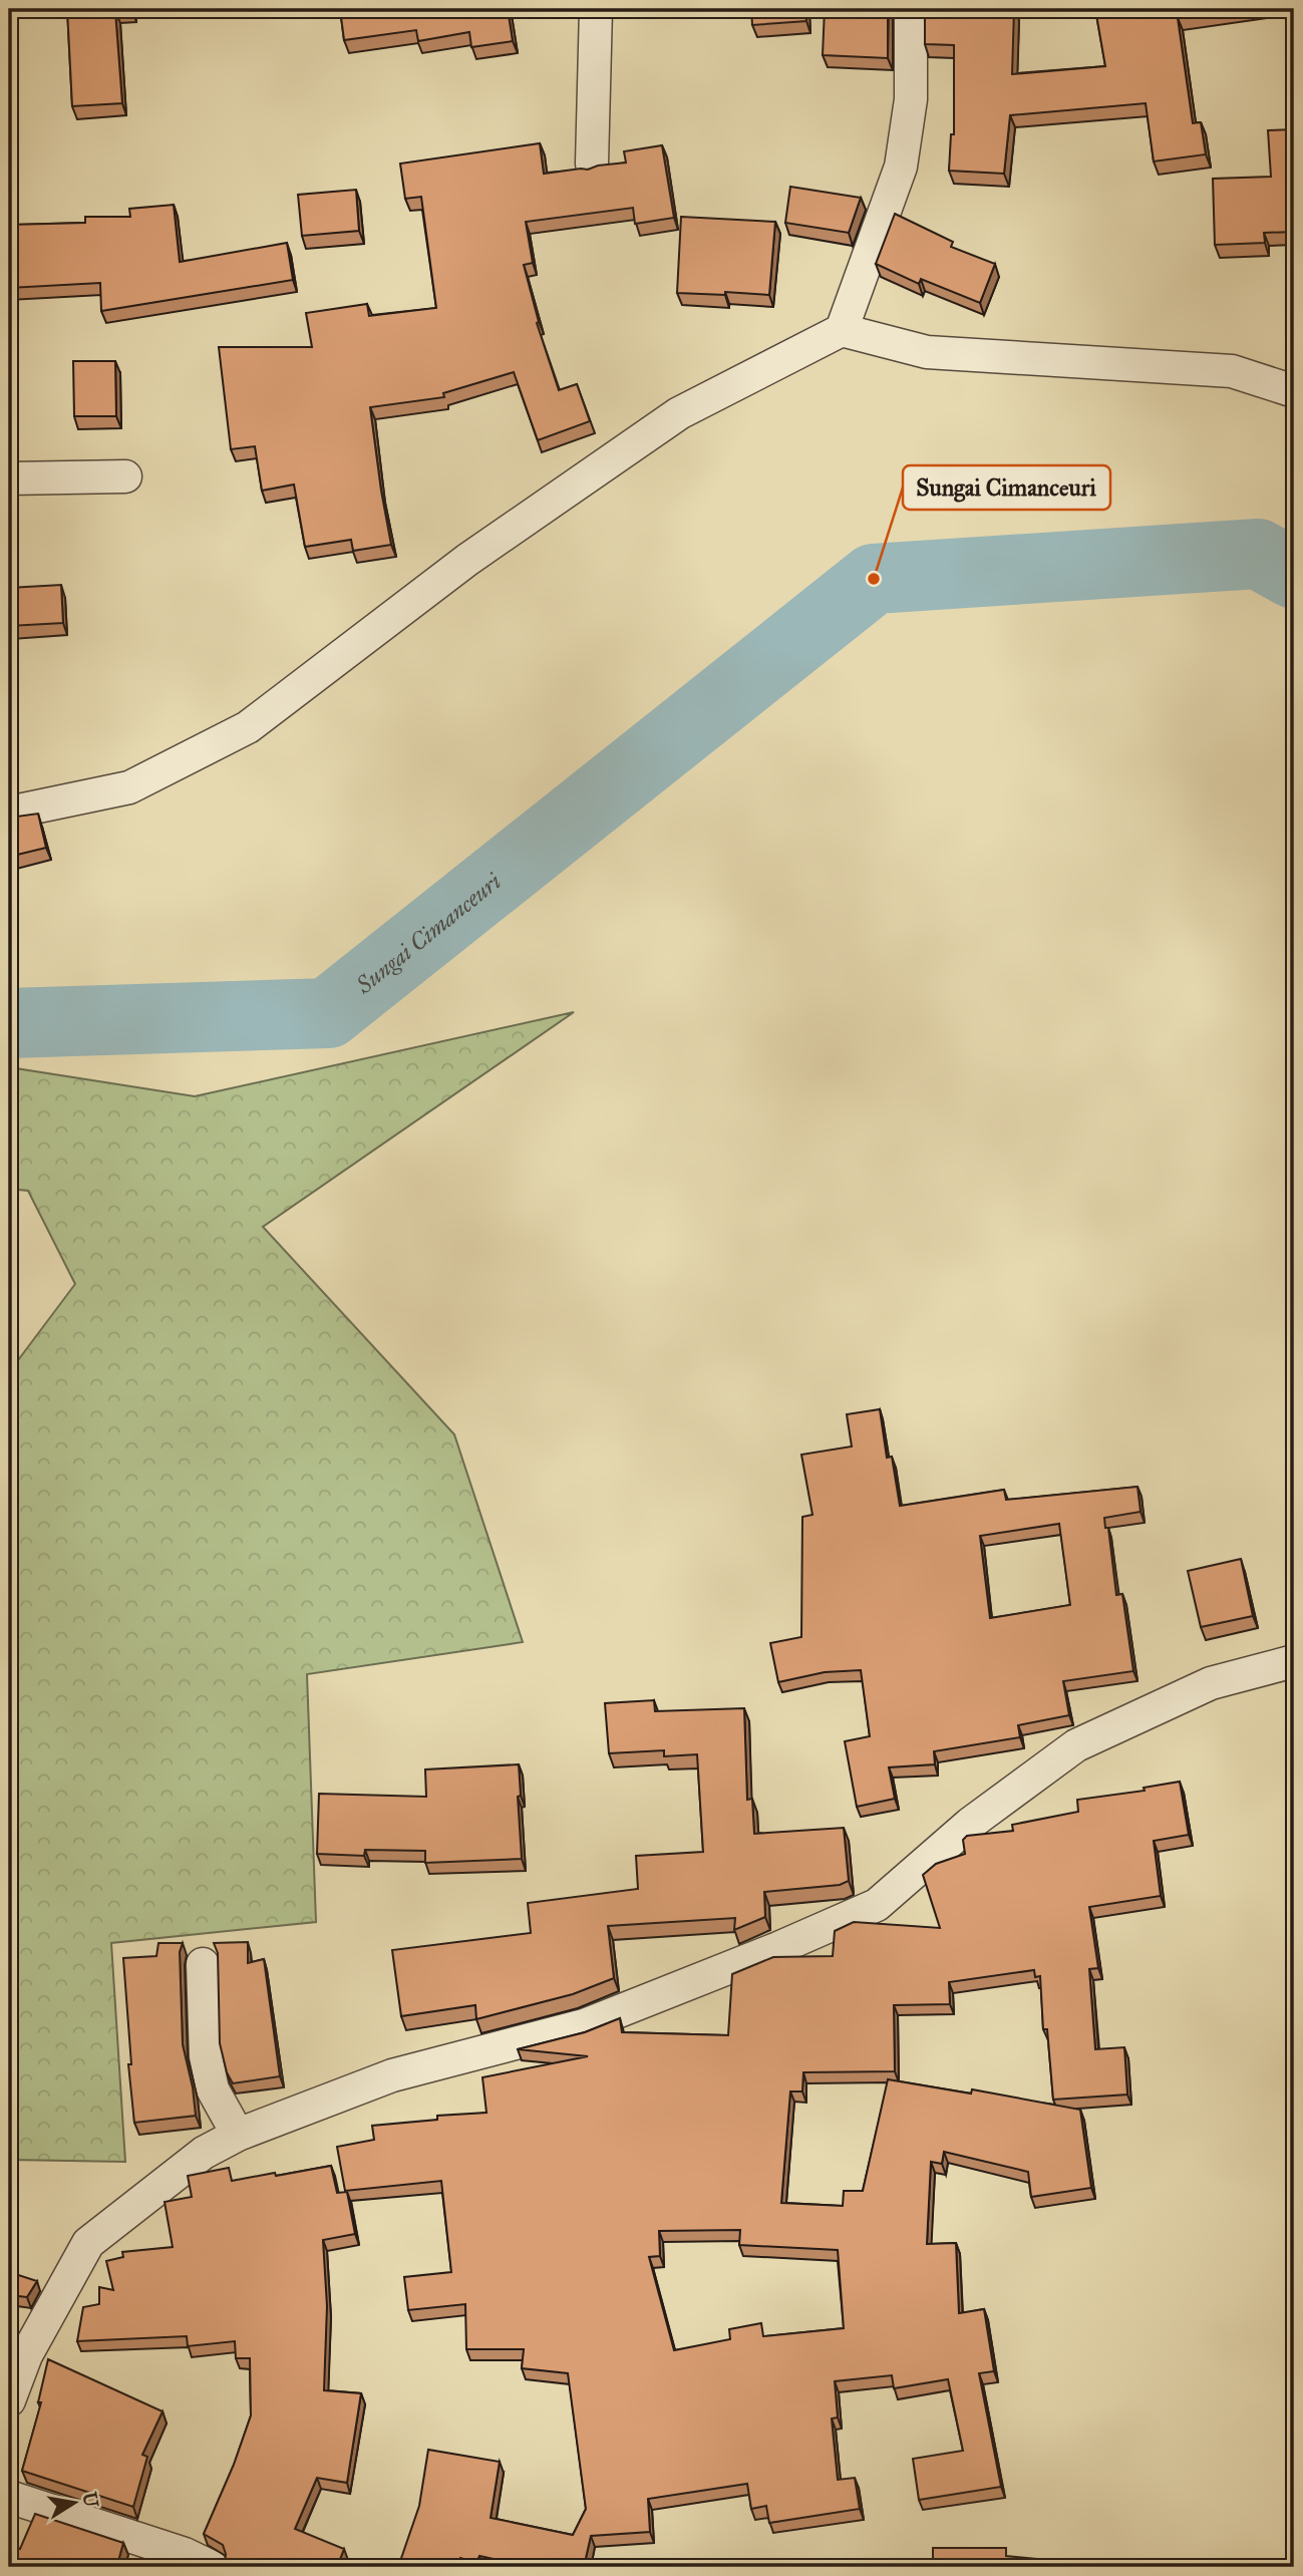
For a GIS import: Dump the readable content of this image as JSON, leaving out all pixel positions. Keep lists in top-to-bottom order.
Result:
{
  "water": ["Sungai Cimanceuri"],
  "places": ["Sungai Cimanceuri"],
  "north": "right"
}
